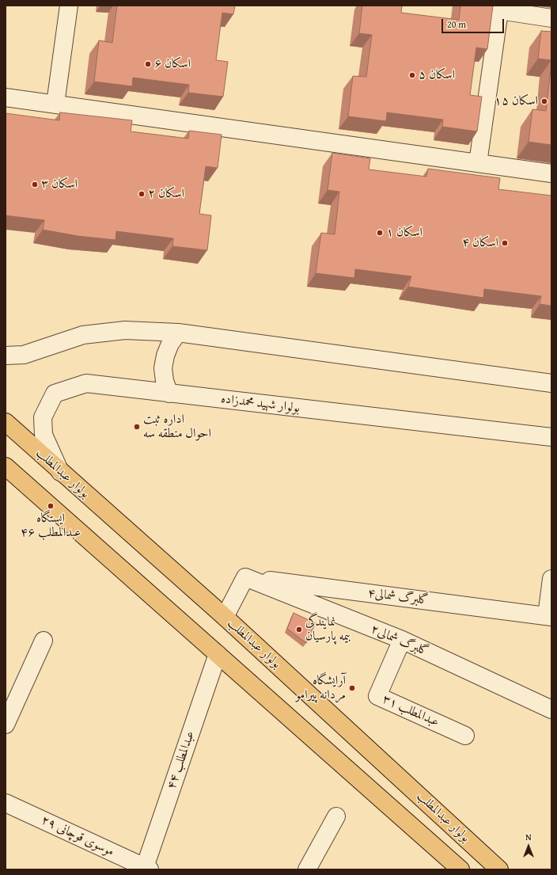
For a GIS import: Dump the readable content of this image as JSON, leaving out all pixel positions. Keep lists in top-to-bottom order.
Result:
{
  "streets": {
    "main road": ["بولوار عبدالمطلب"],
    "street": [
      "بولوار شهید محمدزاده",
      "گلبرگ شمالی۴",
      "گلبرگ شمالی۲",
      "عبدالمطلب ۳۱",
      "عبدالمطلب ۴۴",
      "موسوی قوچانی ۲۹"
    ]
  },
  "crossings": [
    ["بولوار شهید محمدزاده", "بولوار عبدالمطلب"],
    ["گلبرگ شمالی۴", "گلبرگ شمالی۲"],
    ["گلبرگ شمالی۲", "عبدالمطلب ۳۱"],
    ["عبدالمطلب ۴۴", "موسوی قوچانی ۲۹"]
  ],
  "places": [
    "اسکان ۶",
    "اسکان ۵",
    "اسکان ۱۵",
    "اسکان ۳",
    "اسکان ۲",
    "اسکان ۱",
    "اسکان ۴",
    "اداره ثبت احوال منطقه سه",
    "ایستگاه عبدالمطلب ۴۶",
    "نمایندگی بیمه پارسیان",
    "آرایشگاه مردانه پیرامو"
  ],
  "scale_bar": "20 m",
  "north": "top"
}
